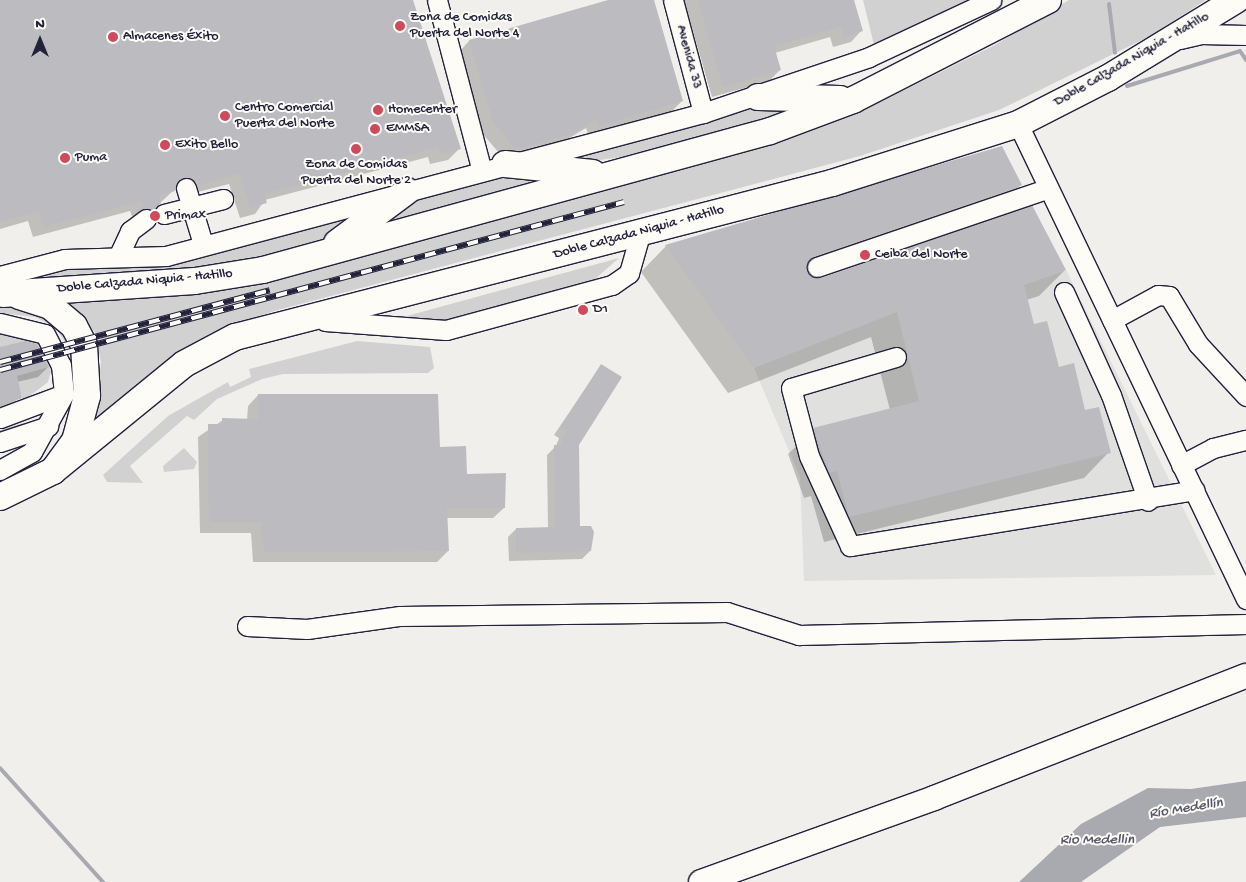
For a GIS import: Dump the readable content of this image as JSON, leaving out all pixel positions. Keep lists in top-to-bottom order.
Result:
{
  "streets": {
    "highway": ["Doble Calzada Niquia - Hatillo"],
    "street": ["Avenida 33"]
  },
  "water": ["Río Medellín", "Rio Medellin"],
  "places": [
    "Zona de Comidas Puerta del Norte 4",
    "Almacenes Éxito",
    "Homecenter",
    "Centro Comercial Puerta del Norte",
    "EMMSA",
    "Exito Bello",
    "Zona de Comidas Puerta del Norte 2",
    "Puma",
    "Primax",
    "Ceiba del Norte",
    "D1"
  ],
  "north": "top"
}
